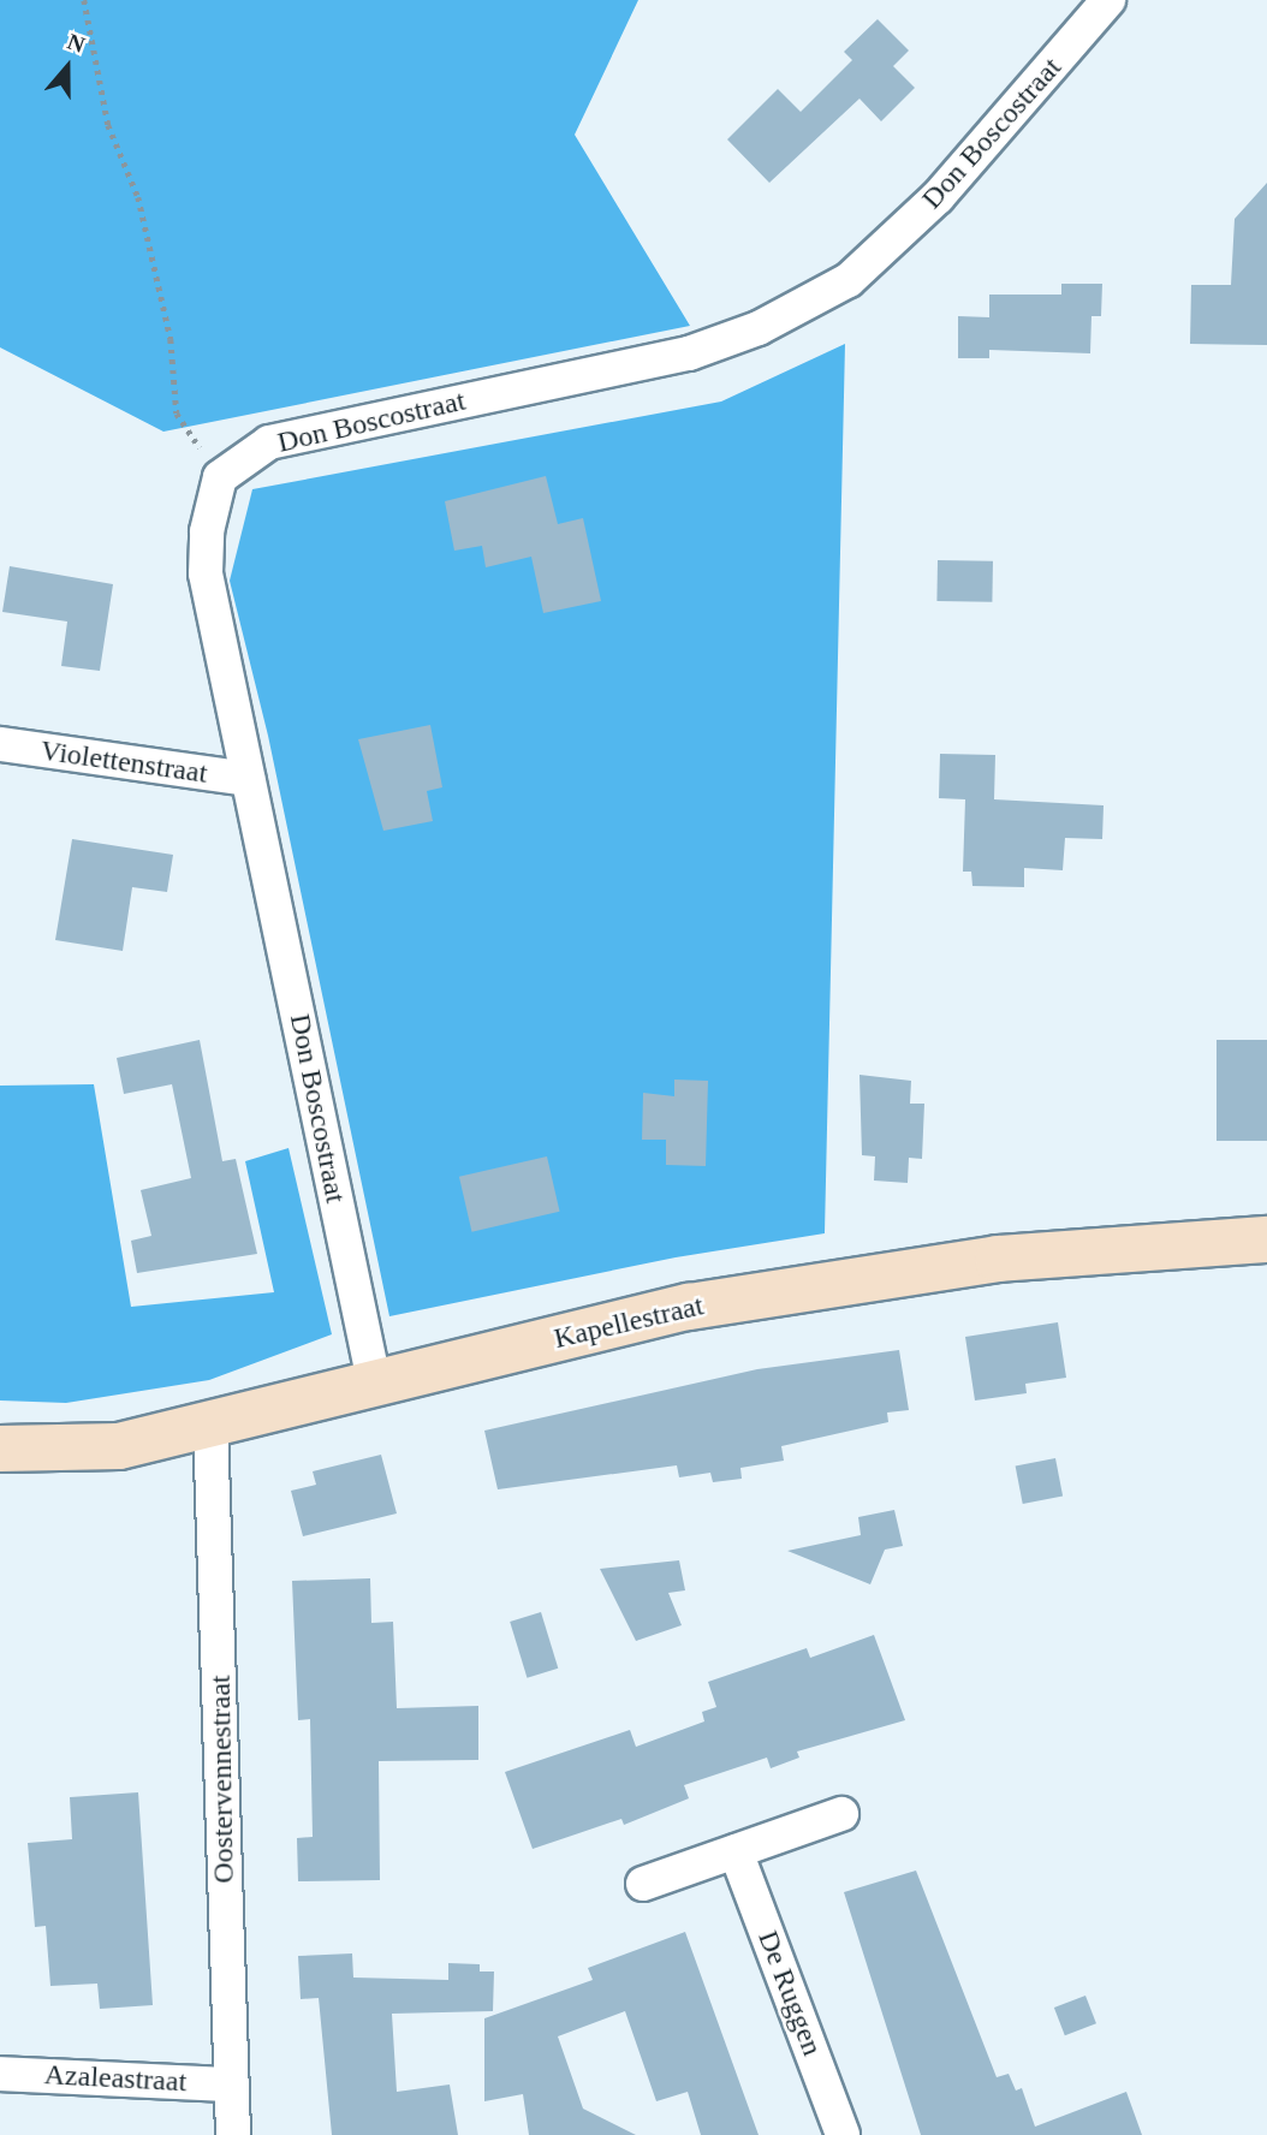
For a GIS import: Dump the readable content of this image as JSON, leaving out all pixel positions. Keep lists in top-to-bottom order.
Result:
{
  "streets": {
    "street": [
      "Don Boscostraat",
      "Violettenstraat",
      "Kapellestraat",
      "Oostervennestraat",
      "De Ruggen",
      "Azaleastraat"
    ]
  },
  "crossings": [
    ["Don Boscostraat", "Violettenstraat"],
    ["Don Boscostraat", "Kapellestraat"],
    ["Kapellestraat", "Oostervennestraat"],
    ["Oostervennestraat", "Azaleastraat"]
  ],
  "north": "top"
}
